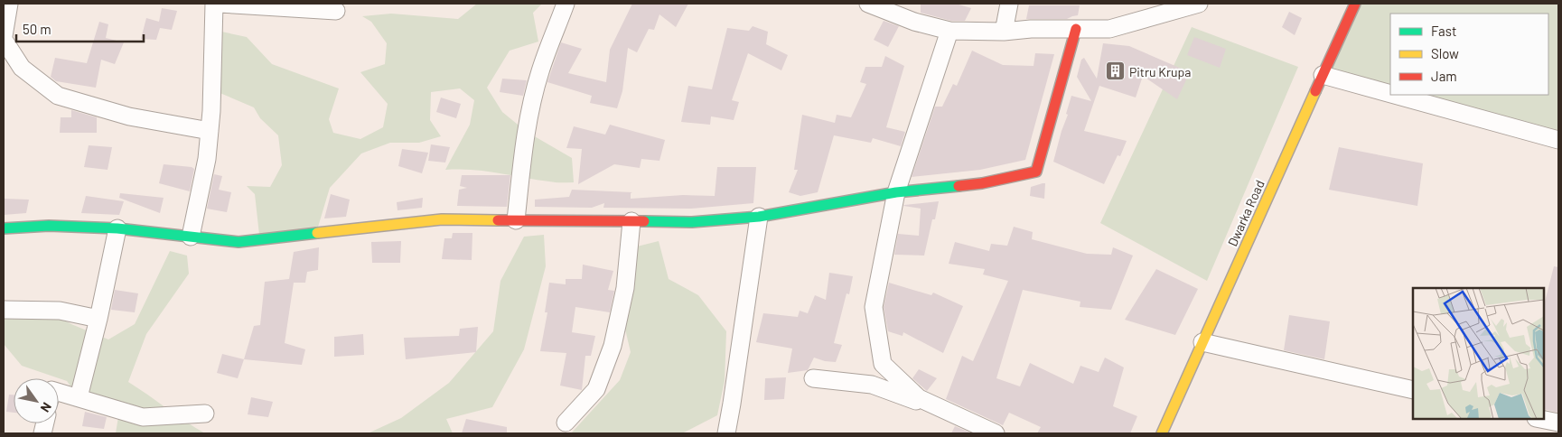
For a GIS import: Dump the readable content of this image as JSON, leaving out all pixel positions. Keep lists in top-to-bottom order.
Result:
{
  "streets": {
    "street": ["Dwarka Road"]
  },
  "places": {
    "building": ["Pitru Krupa"]
  },
  "legend": ["Fast", "Slow", "Jam"],
  "scale_bar": "50 m",
  "north": "bottom right"
}
